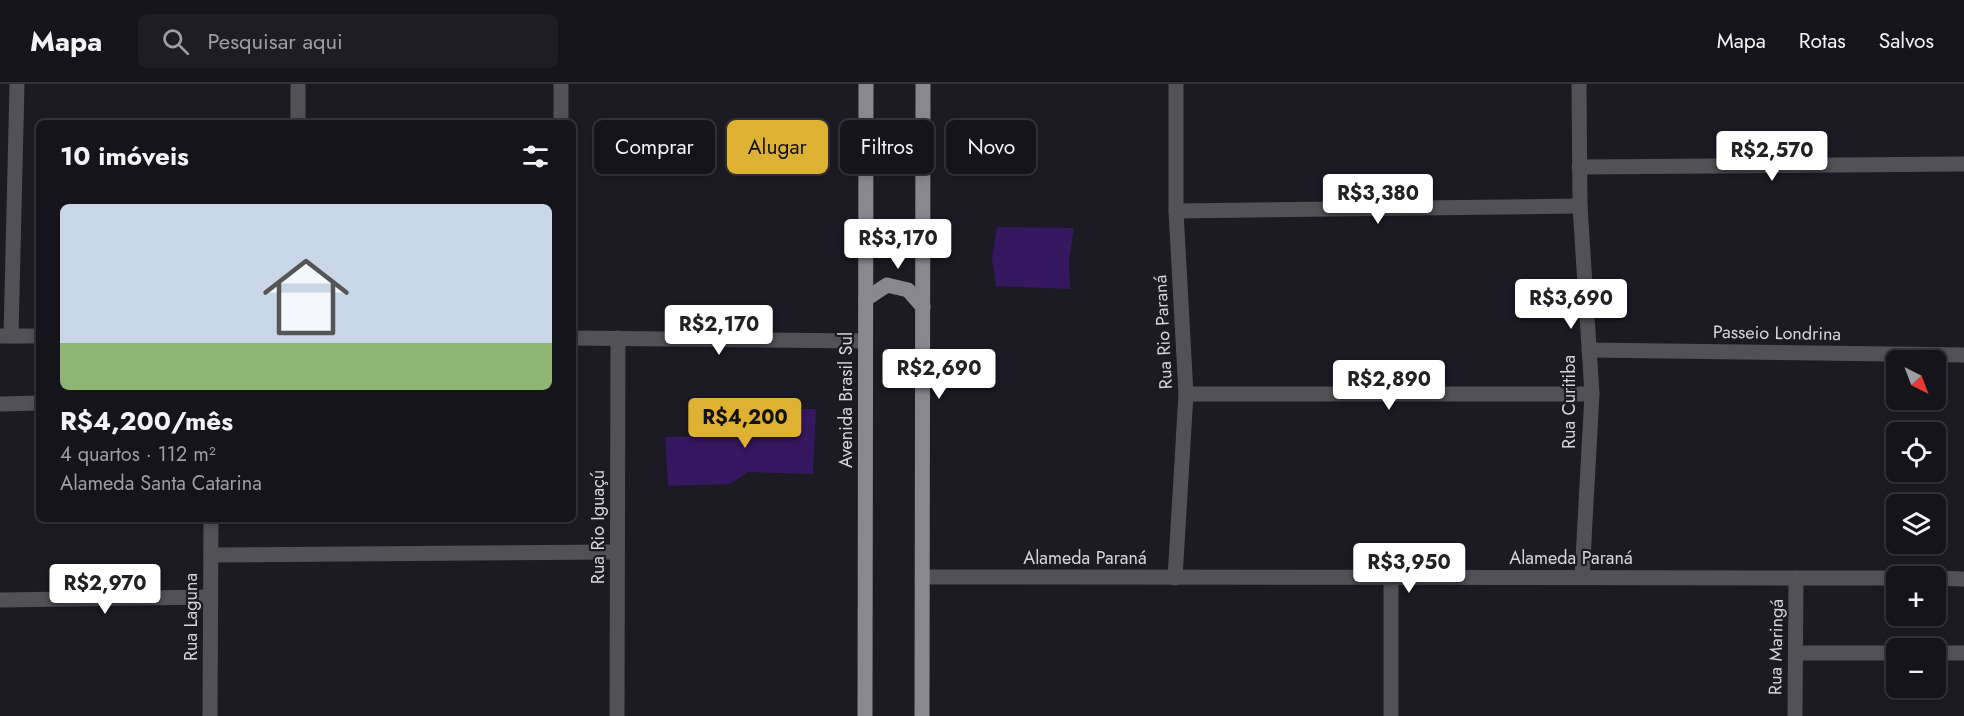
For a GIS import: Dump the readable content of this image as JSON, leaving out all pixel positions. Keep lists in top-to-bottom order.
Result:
{
  "streets": {
    "main road": ["Avenida Brasil Sul"],
    "street": [
      "Rua Rio Paraná",
      "Passeio Londrina",
      "Rua Curitiba",
      "Rua Rio Iguaçú",
      "Alameda Paraná",
      "Rua Laguna",
      "Rua Maringá"
    ]
  },
  "crossings": [
    ["Rua Rio Paraná", "Alameda Paraná"],
    ["Passeio Londrina", "Rua Curitiba"],
    ["Rua Curitiba", "Alameda Paraná"],
    ["Alameda Paraná", "Rua Maringá"]
  ],
  "north": "bottom right",
  "page": {
    "header": "Mapa",
    "search": "Pesquisar aqui",
    "nav": ["Mapa", "Rotas", "Salvos"],
    "chip": [
      "Comprar",
      "Alugar",
      "Filtros",
      "Novo"
    ],
    "heading": "10 imóveis",
    "price": [
      "R$2,570",
      "R$3,380",
      "R$3,170",
      "R$3,690",
      "R$2,170",
      "R$2,690",
      "R$2,890",
      "R$4,200",
      "R$3,950",
      "R$2,970"
    ],
    "list": [
      {
        "name": "R$4,200/mês",
        "note": "4 quartos · 112 m² · Alameda Santa Catarina"
      }
    ],
    "map_buttons": ["+", "−"]
  }
}
